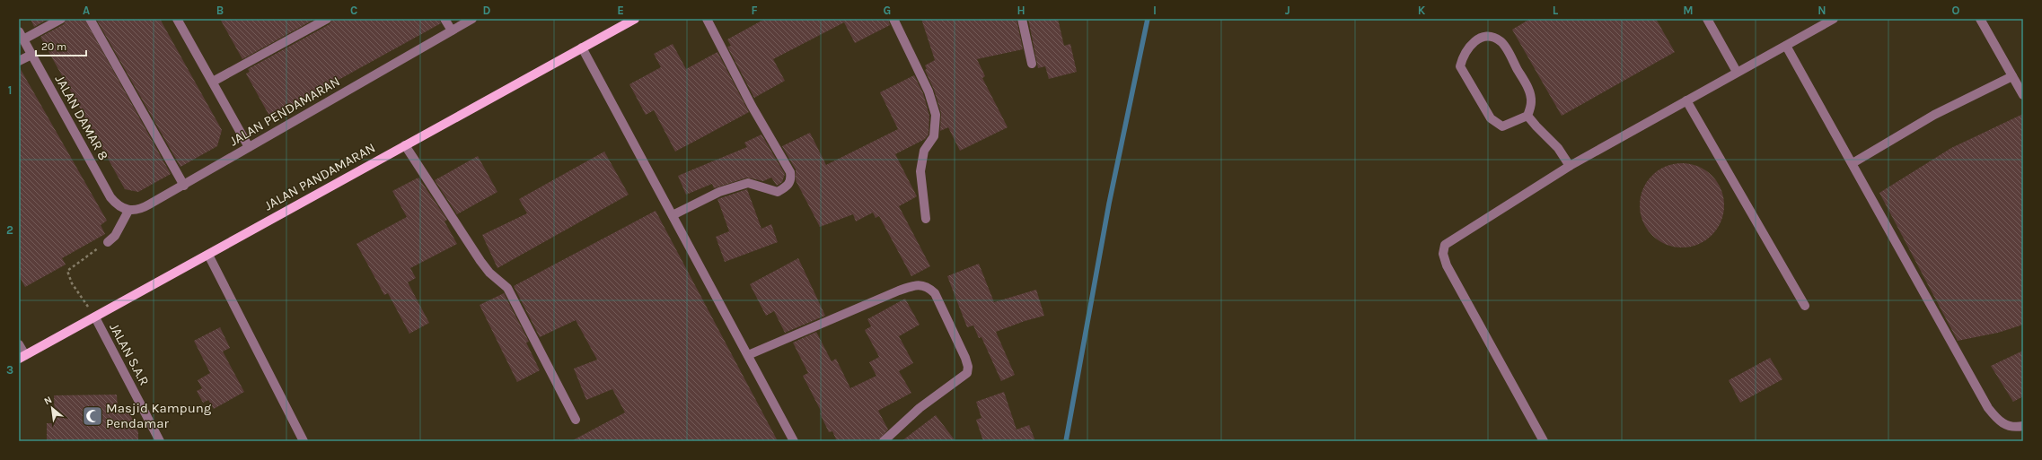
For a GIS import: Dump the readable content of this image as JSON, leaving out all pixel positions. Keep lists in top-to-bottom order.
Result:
{
  "streets": {
    "main road": ["JALAN PANDAMARAN"],
    "street": ["JALAN PENDAMARAN", "JALAN DAMAR 8", "JALAN S.A.R"]
  },
  "crossings": [
    ["JALAN PENDAMARAN", "JALAN DAMAR 8"],
    ["JALAN PANDAMARAN", "JALAN S.A.R"]
  ],
  "places": {
    "mosque": ["Masjid Kampung Pendamar"]
  },
  "scale_bar": "20 m",
  "north": "top left",
  "grid": {
    "columns": [
      "A",
      "B",
      "C",
      "D",
      "E",
      "F",
      "G",
      "H",
      "I",
      "J",
      "K",
      "L",
      "M",
      "N",
      "O"
    ],
    "rows": ["1", "2", "3"]
  }
}
